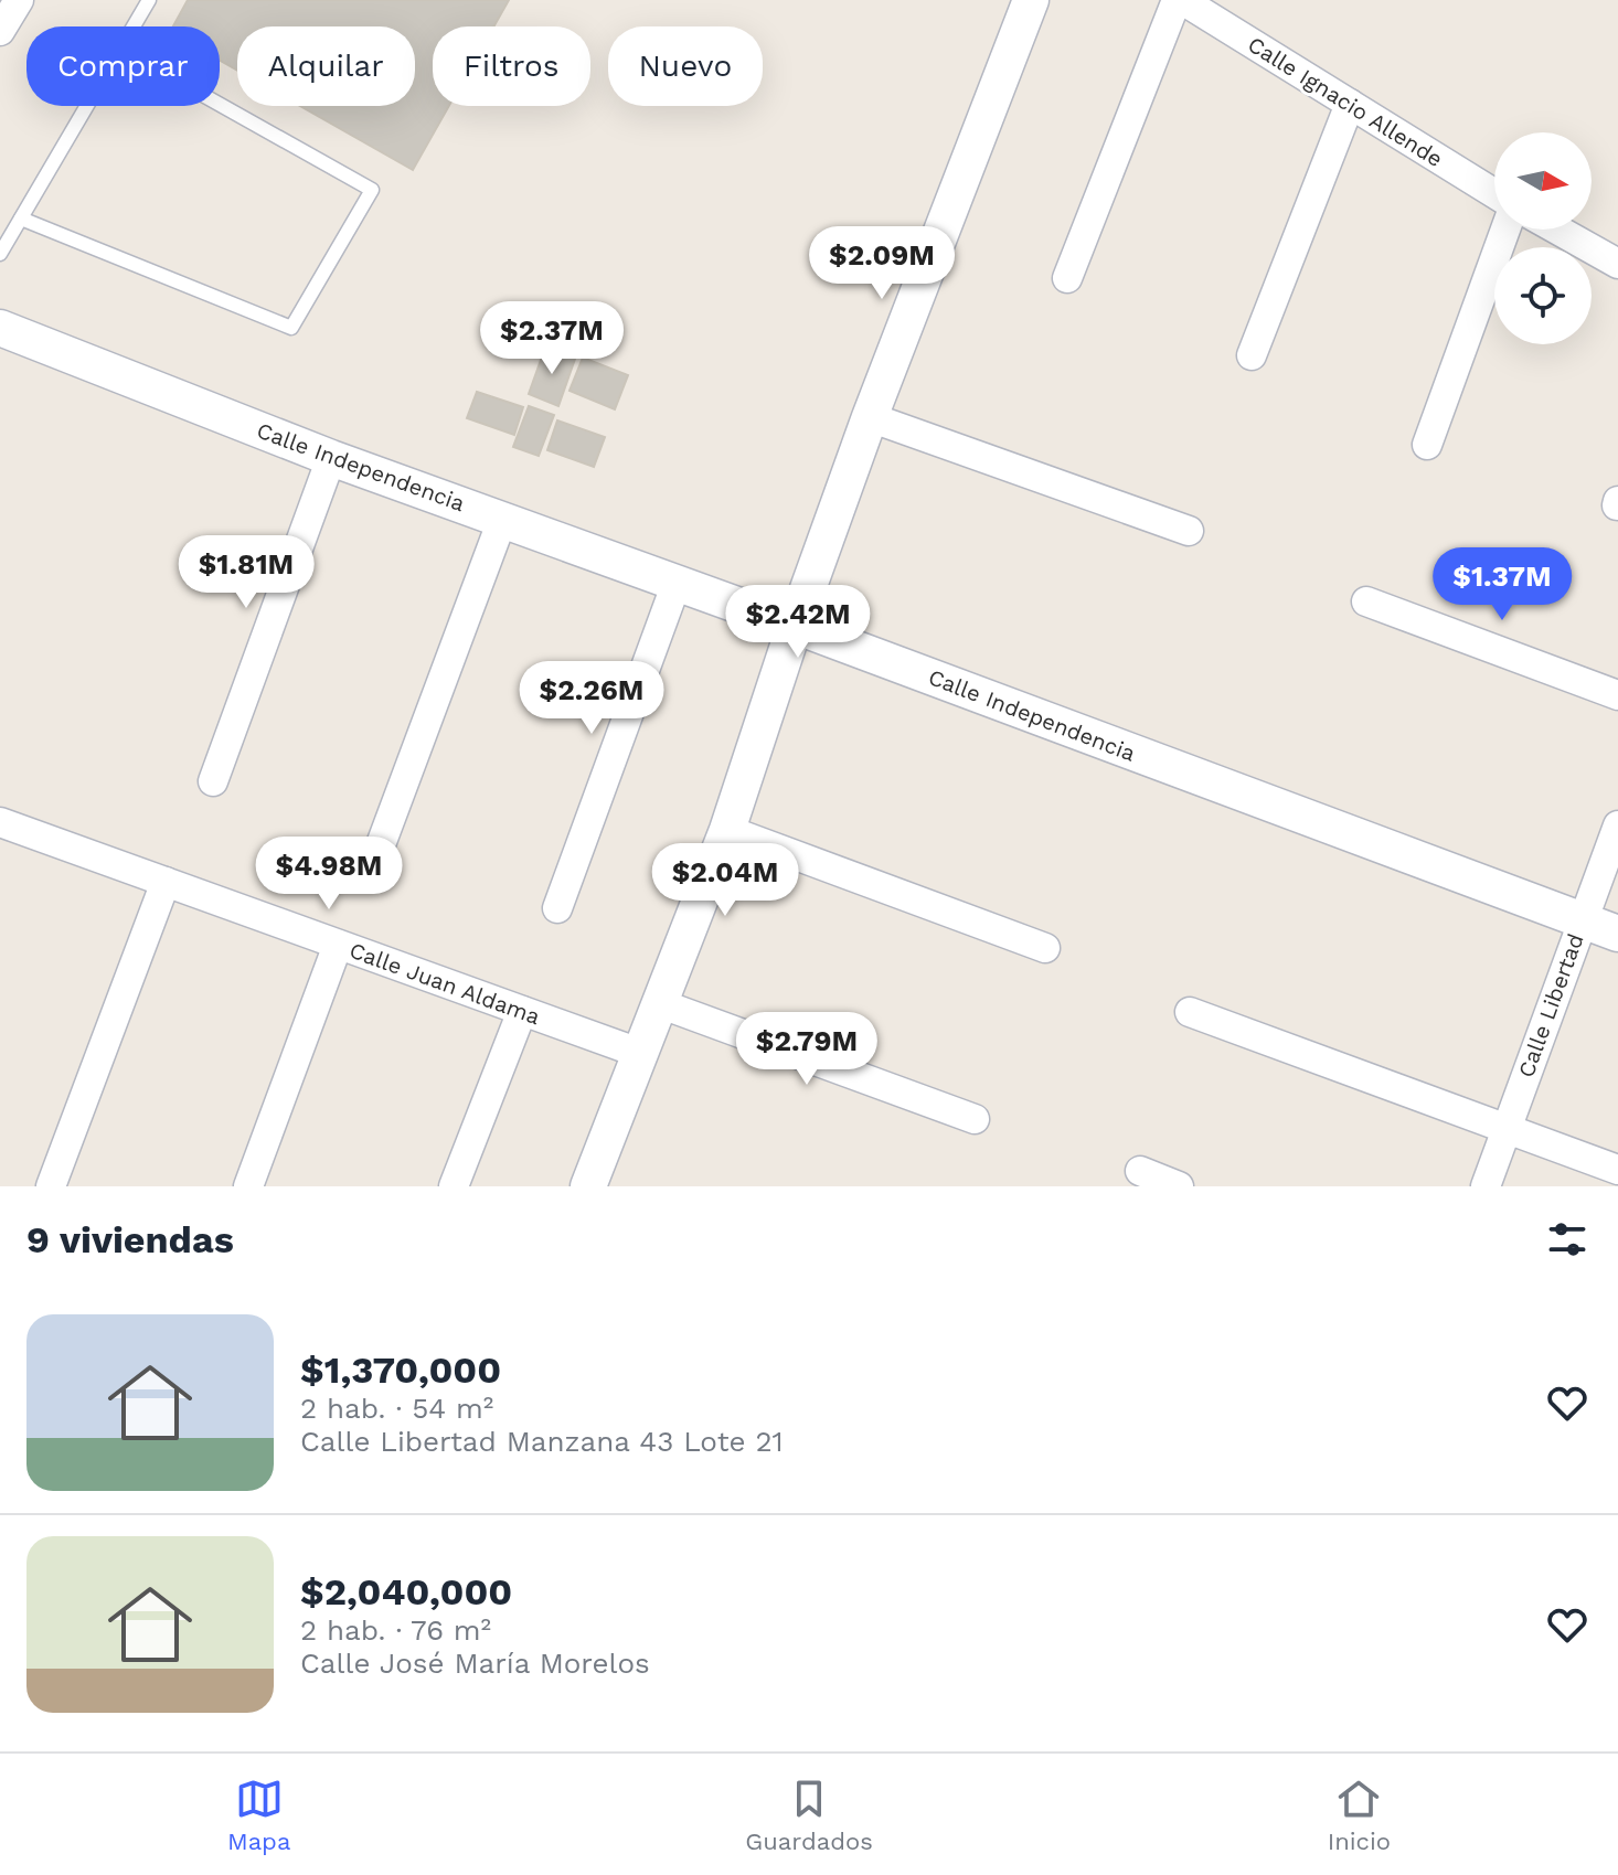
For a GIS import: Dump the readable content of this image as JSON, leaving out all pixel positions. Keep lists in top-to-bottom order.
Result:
{
  "streets": {
    "street": [
      "Calle Ignacio Allende",
      "Calle Independencia",
      "Calle Juan Aldama",
      "Calle Libertad"
    ]
  },
  "crossings": [
    ["Calle Independencia", "Calle Libertad"]
  ],
  "north": "right",
  "page": {
    "chip": [
      "Comprar",
      "Alquilar",
      "Filtros",
      "Nuevo"
    ],
    "price": [
      "$2.09M",
      "$2.37M",
      "$1.81M",
      "$1.37M",
      "$2.42M",
      "$2.26M",
      "$4.98M",
      "$2.04M",
      "$2.79M"
    ],
    "heading": "9 viviendas",
    "list": [
      {
        "name": "$1,370,000",
        "note": "2 hab. · 54 m² · Calle Libertad Manzana 43 Lote 21"
      },
      {
        "name": "$2,040,000",
        "note": "2 hab. · 76 m² · Calle José María Morelos"
      }
    ],
    "tabs": ["Mapa", "Guardados", "Inicio"]
  }
}
